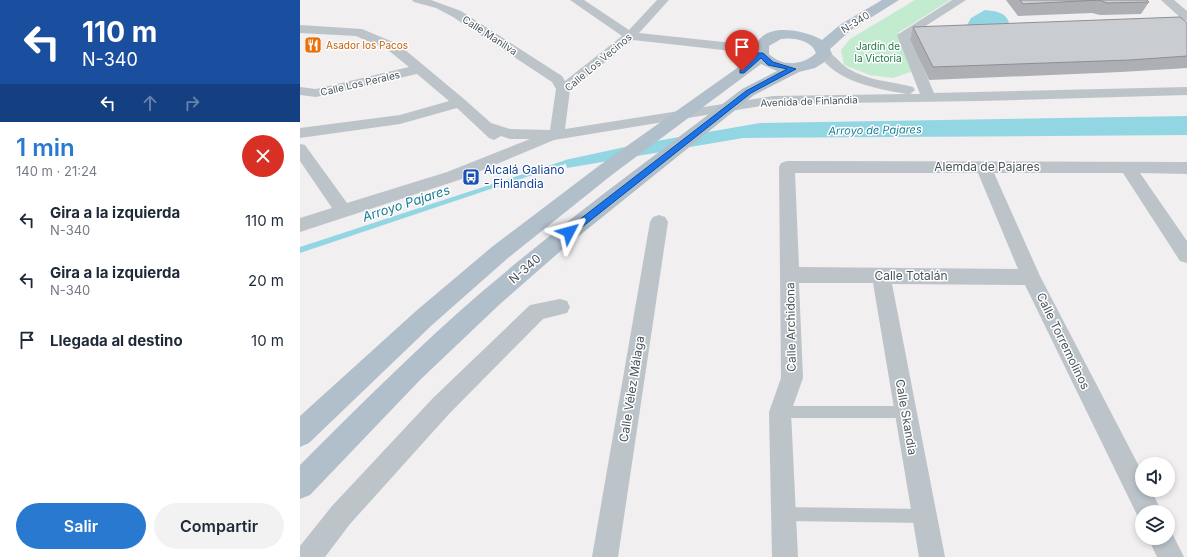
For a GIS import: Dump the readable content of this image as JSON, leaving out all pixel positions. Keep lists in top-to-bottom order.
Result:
{
  "streets": {
    "main road": ["N-340"],
    "street": [
      "Calle Manilva",
      "Calle Los Vecinos",
      "Calle Los Perales",
      "Avenida de Finlandia",
      "Alemda de Pajares",
      "Calle Totalán",
      "Calle Archidona",
      "Calle Torremolinos",
      "Calle Vélez Málaga",
      "Calle Skandia"
    ]
  },
  "crossings": [
    ["Calle Manilva", "Calle Los Vecinos"],
    ["Calle Los Vecinos", "Avenida de Finlandia"],
    ["Calle Los Perales", "Avenida de Finlandia"],
    ["Alemda de Pajares", "Calle Archidona"],
    ["Alemda de Pajares", "Calle Torremolinos"],
    ["Calle Totalán", "Calle Archidona"],
    ["Calle Totalán", "Calle Torremolinos"],
    ["Calle Totalán", "Calle Skandia"]
  ],
  "water": ["Arroyo de Pajares", "Arroyo Pajares"],
  "parks": ["Jardín de la Victoria"],
  "places": {
    "restaurant": ["Asador los Pacos"],
    "bus stop": ["Alcalá Galiano - Finlandia"]
  },
  "page": {
    "turn": ["110 m", "N-340"],
    "heading": ["1 min", "140 m · 21:24"],
    "list": [
      {
        "name": "Gira a la izquierda",
        "note": "N-340",
        "value": "110 m"
      },
      {
        "name": "Gira a la izquierda",
        "note": "N-340",
        "value": "20 m"
      },
      {
        "name": "Llegada al destino",
        "value": "10 m"
      }
    ],
    "buttons": ["Salir", "Compartir"]
  }
}
